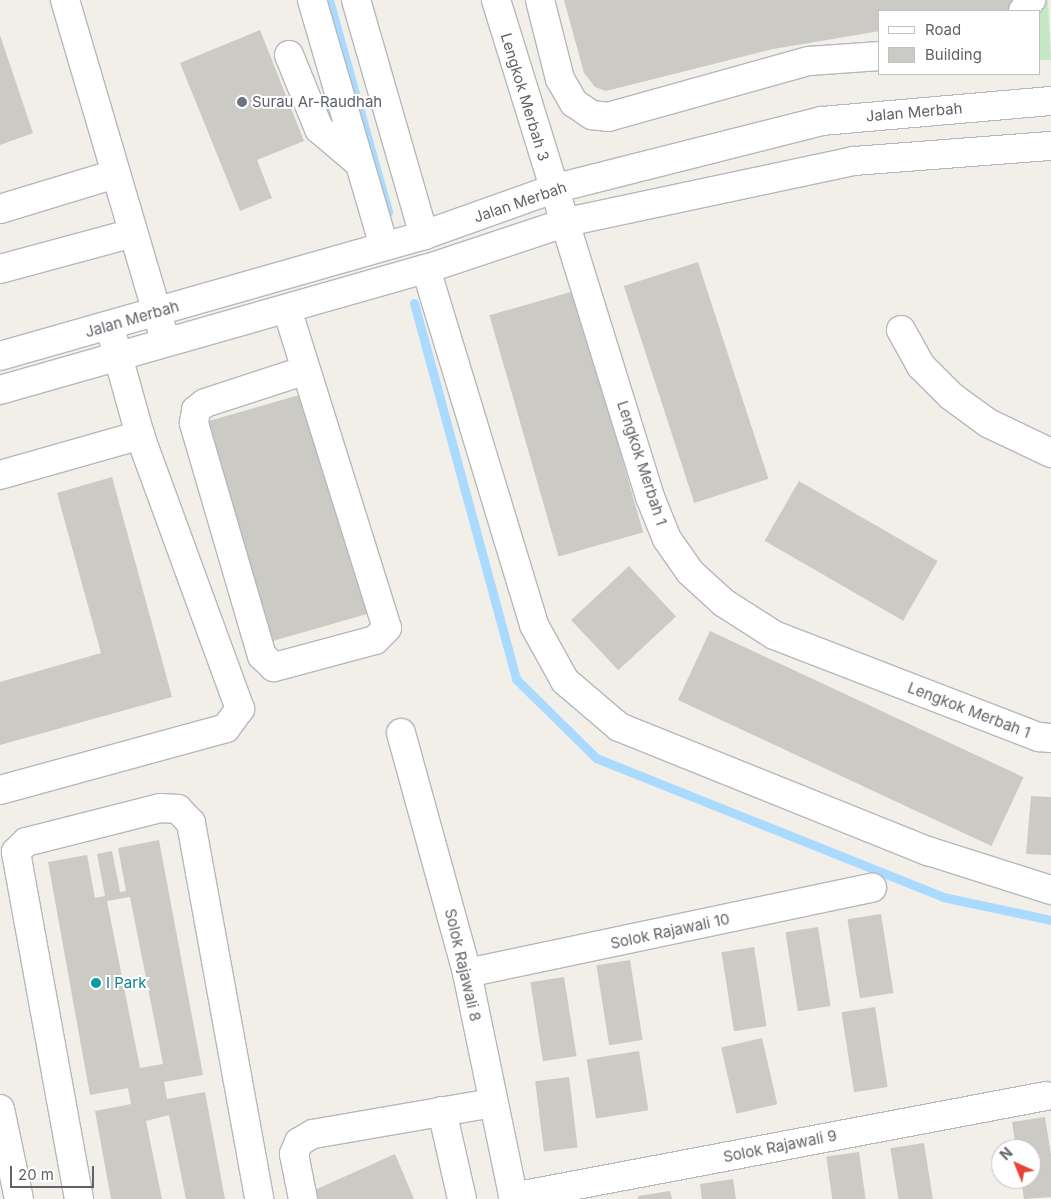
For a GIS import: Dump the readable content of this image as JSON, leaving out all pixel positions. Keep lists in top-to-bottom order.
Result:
{
  "streets": {
    "street": [
      "Lengkok Merbah 3",
      "Jalan Merbah",
      "Lengkok Merbah 1",
      "Solok Rajawali 10",
      "Solok Rajawali 8",
      "Solok Rajawali 9"
    ]
  },
  "crossings": [
    ["Lengkok Merbah 3", "Jalan Merbah"],
    ["Lengkok Merbah 3", "Lengkok Merbah 1"],
    ["Solok Rajawali 10", "Solok Rajawali 8"],
    ["Solok Rajawali 8", "Solok Rajawali 9"]
  ],
  "places": ["Surau Ar-Raudhah", "I Park"],
  "legend": ["Road", "Building"],
  "scale_bar": "20 m",
  "north": "top left"
}
